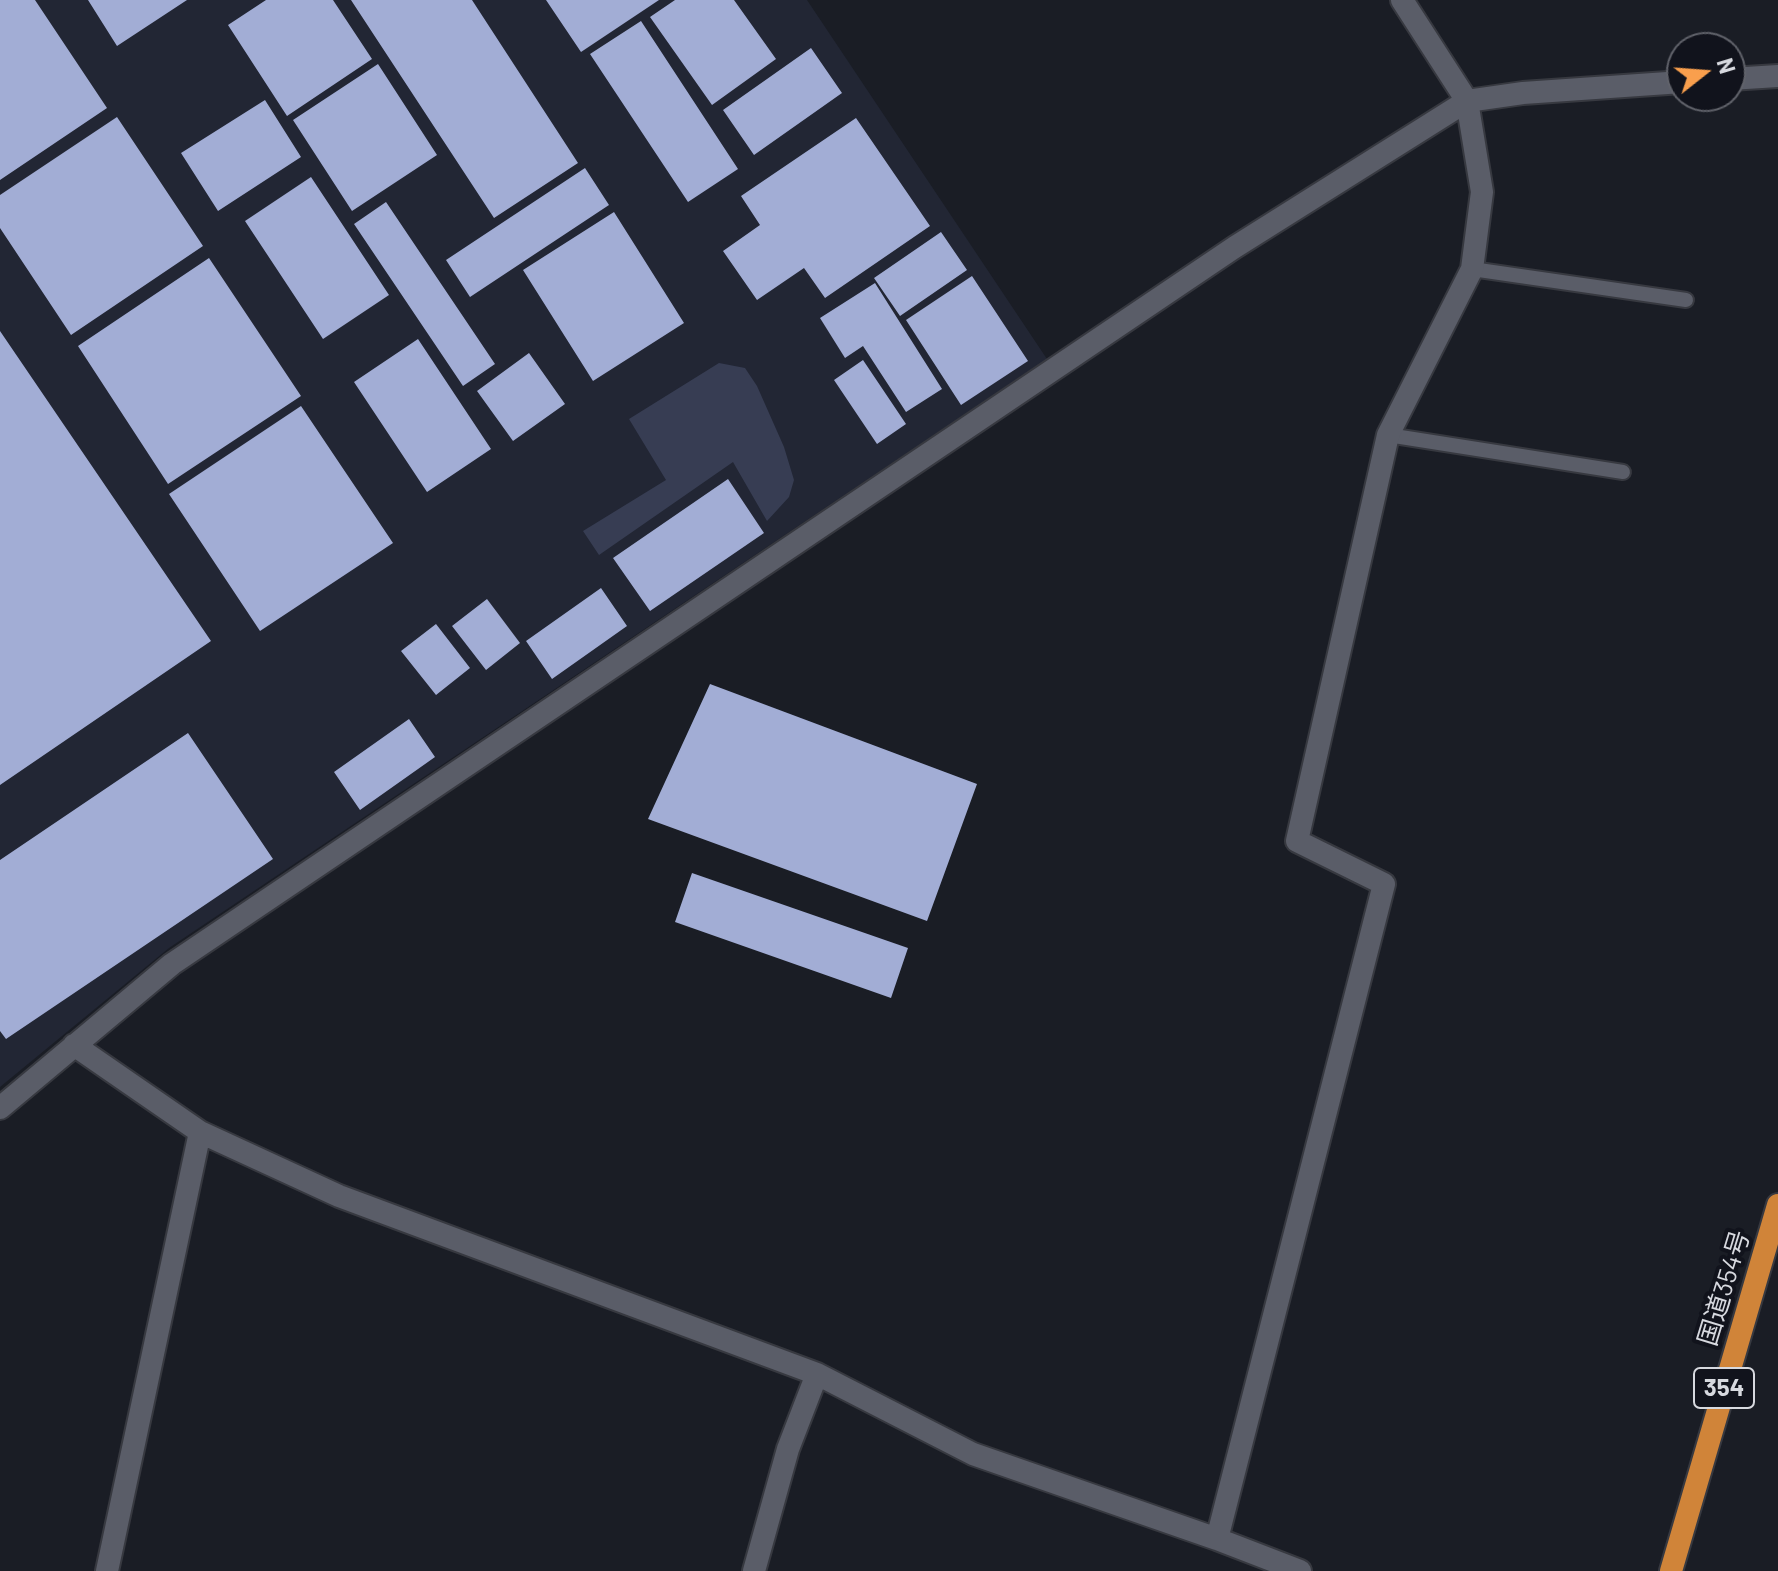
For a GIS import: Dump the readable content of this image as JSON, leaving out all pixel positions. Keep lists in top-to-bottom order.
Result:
{
  "streets": {
    "highway": ["国道354号", "354"]
  },
  "north": "right"
}
